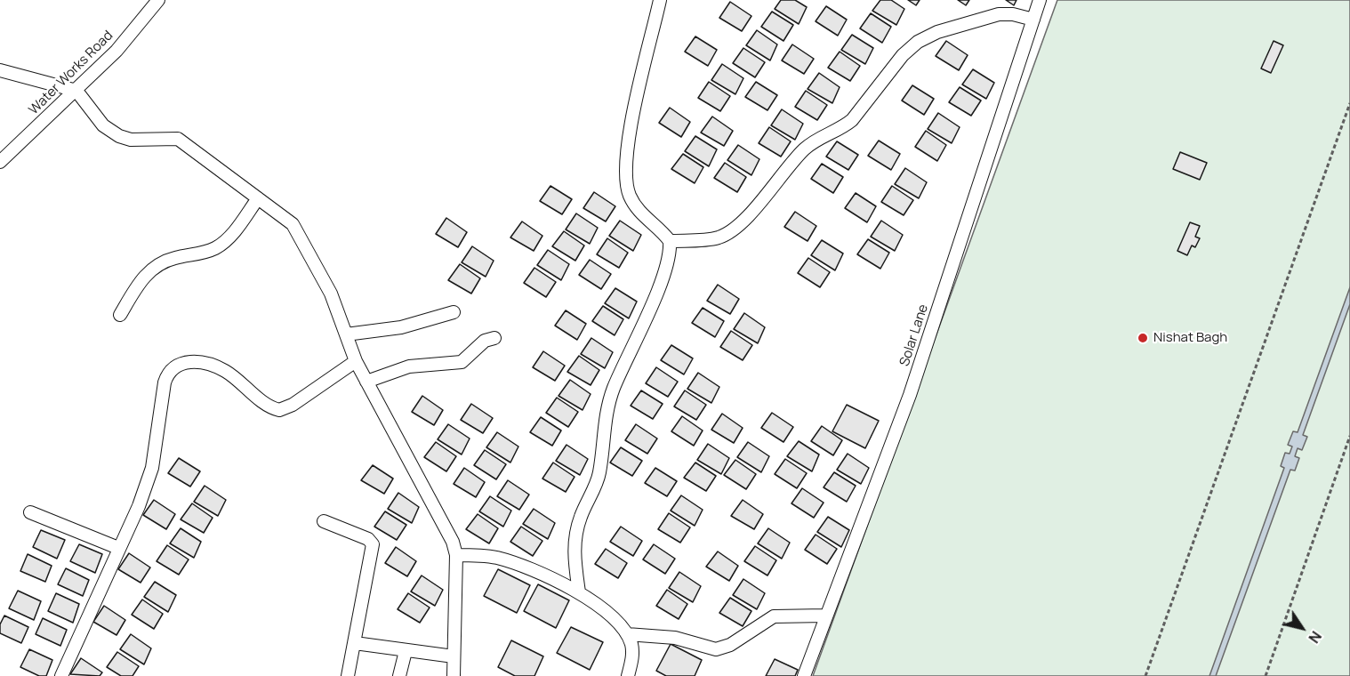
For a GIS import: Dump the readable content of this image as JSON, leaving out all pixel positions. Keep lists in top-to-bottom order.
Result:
{
  "streets": {
    "street": ["Water Works Road", "Solar Lane"]
  },
  "places": ["Nishat Bagh"],
  "north": "bottom right"
}
